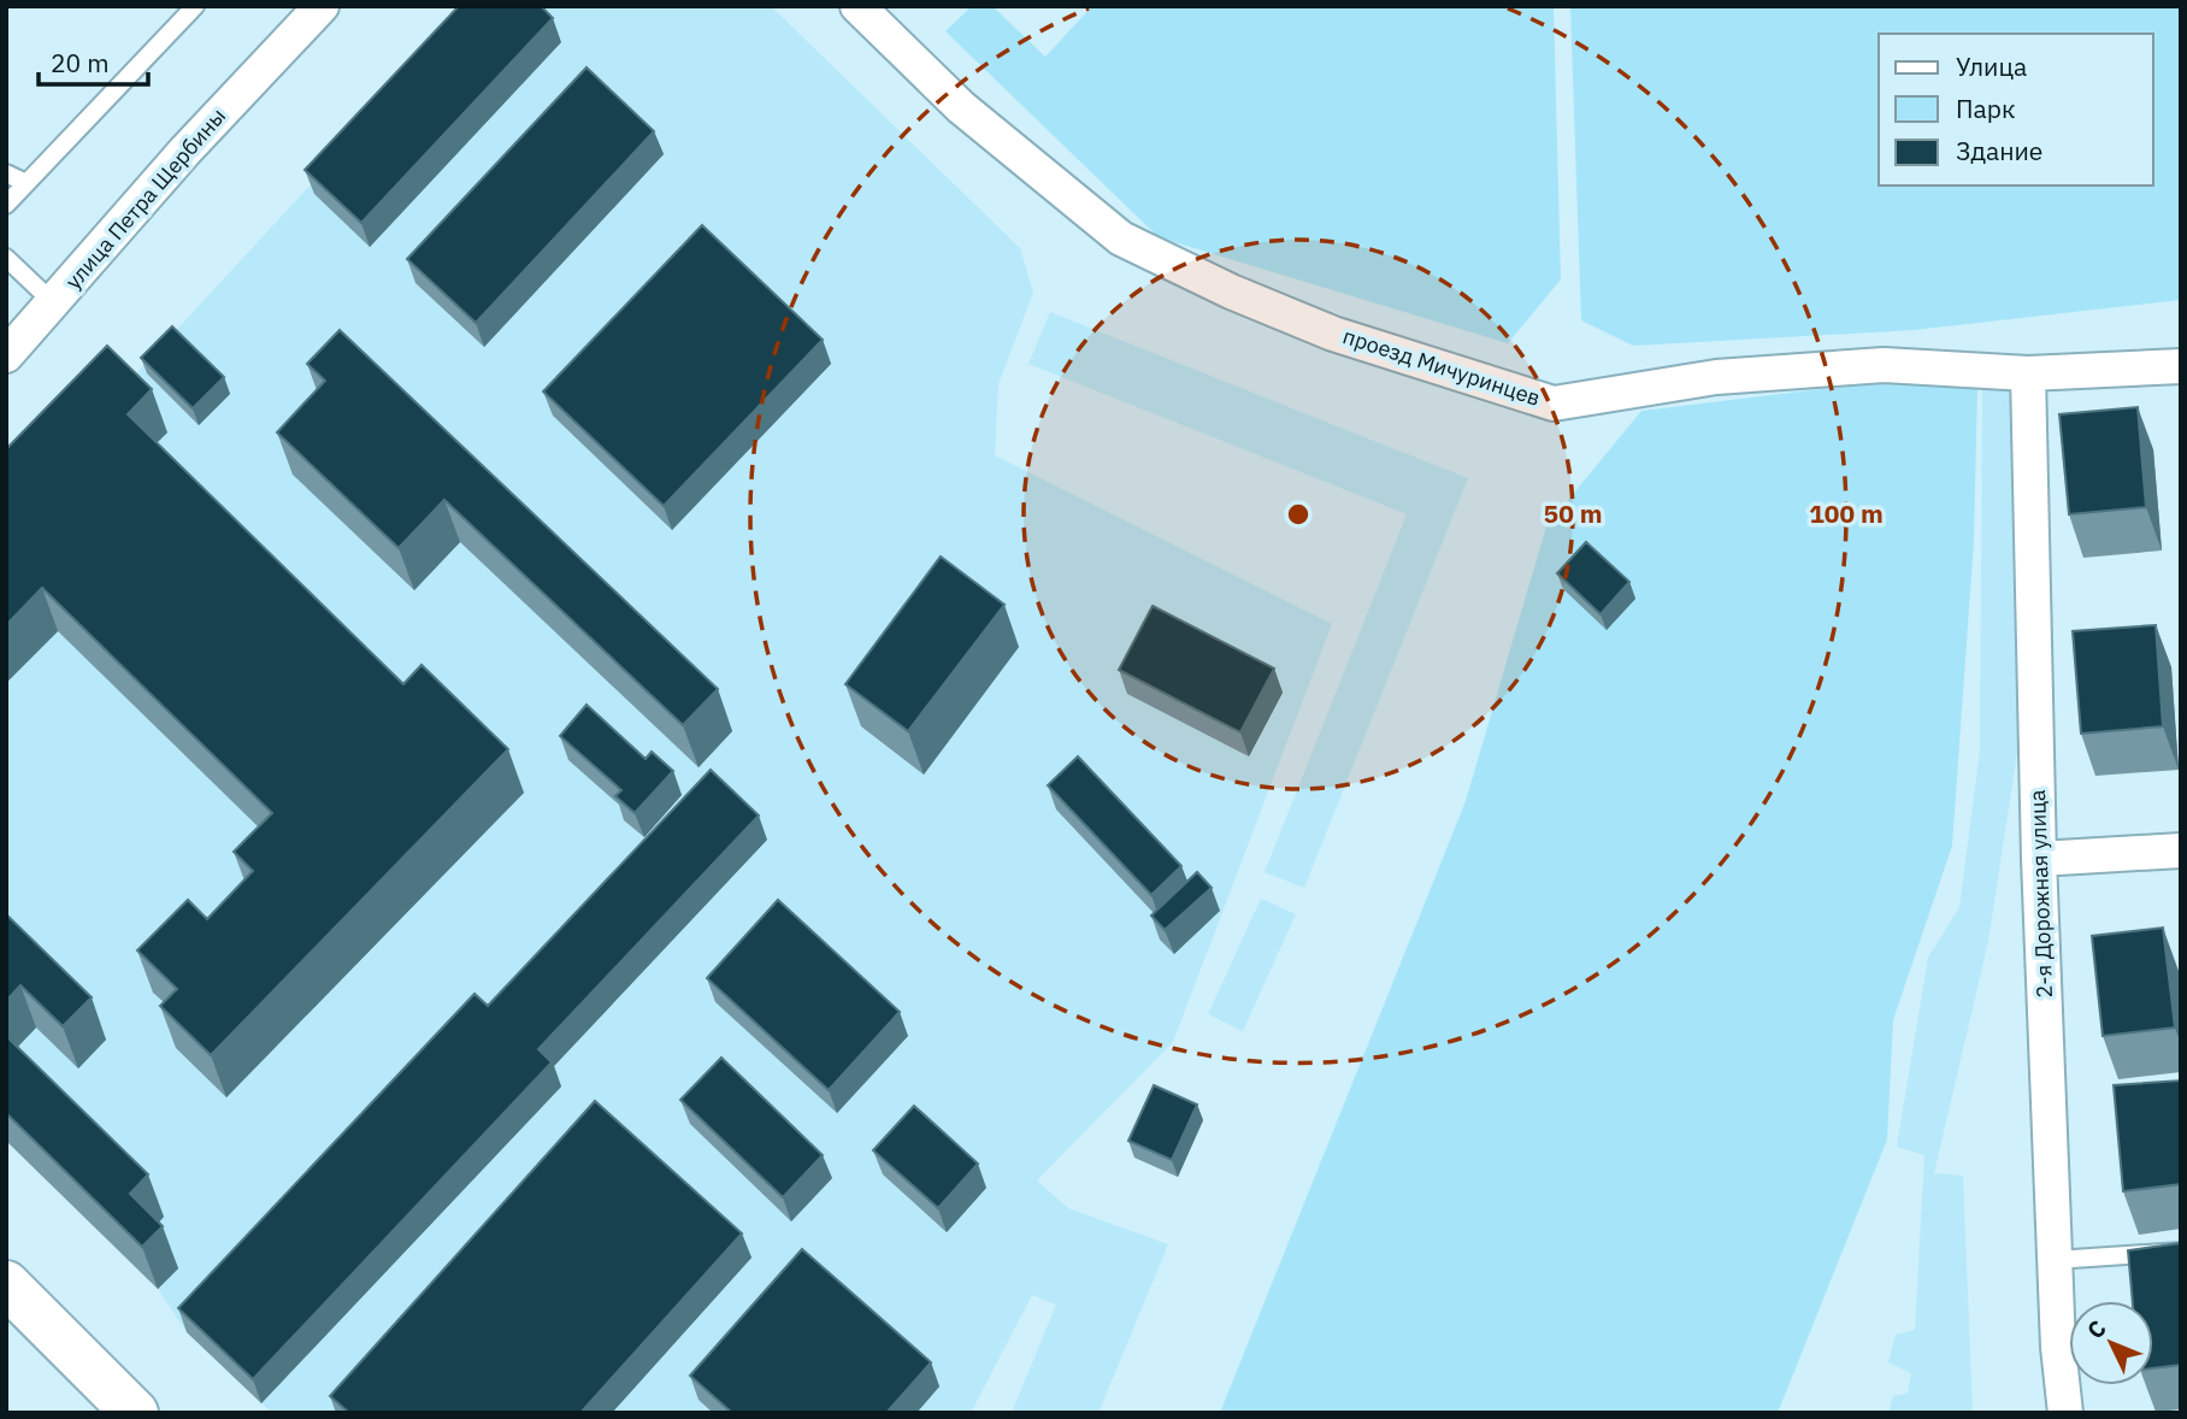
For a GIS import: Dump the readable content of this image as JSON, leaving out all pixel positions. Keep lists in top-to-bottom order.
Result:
{
  "streets": {
    "street": ["улица Петра Щербины", "проезд Мичуринцев", "2-я Дорожная улица"]
  },
  "crossings": [
    ["проезд Мичуринцев", "2-я Дорожная улица"]
  ],
  "legend": ["Улица", "Парк", "Здание"],
  "scale_bar": "20 m",
  "north": "top left",
  "rings": ["50 m", "100 m"]
}
